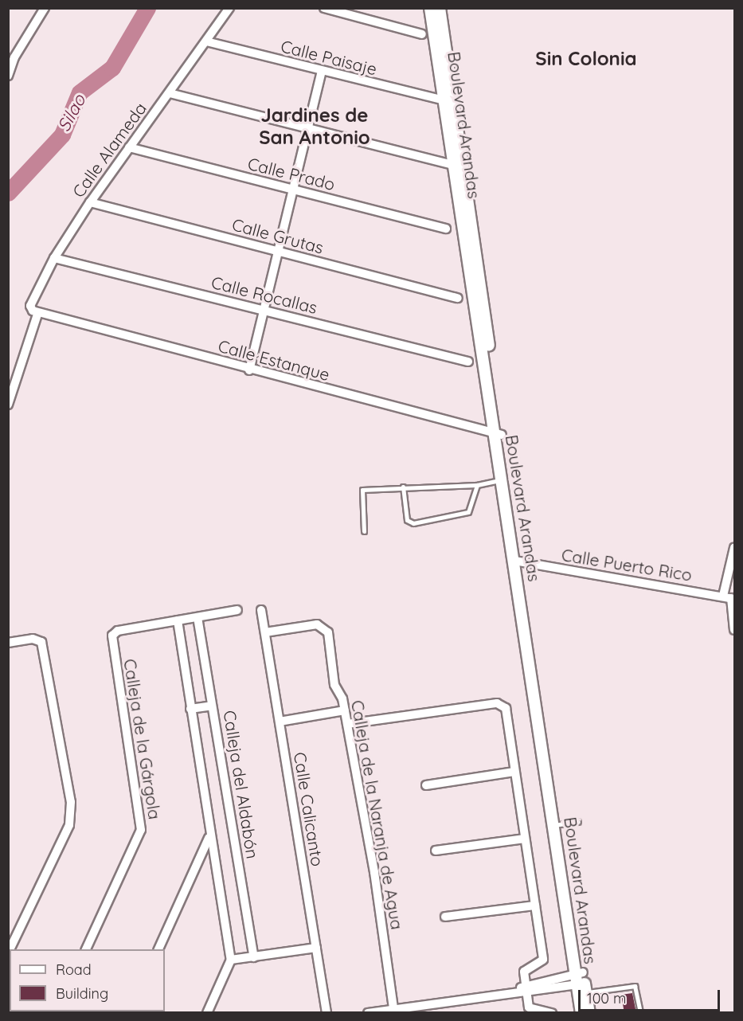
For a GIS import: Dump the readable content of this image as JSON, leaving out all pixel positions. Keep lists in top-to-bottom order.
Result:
{
  "streets": {
    "main road": ["Boulevard Arandas"],
    "street": [
      "Calle Paisaje",
      "Calle Alameda",
      "Calle Prado",
      "Calle Grutas",
      "Calle Rocallas",
      "Calle Estanque",
      "Calle Puerto Rico",
      "Calleja de la Gárgola",
      "Calleja del Aldabón",
      "Calle Calicanto",
      "Calleja de la Naranja de Agua"
    ]
  },
  "crossings": [
    ["Calle Paisaje", "Boulevard Arandas"],
    ["Calle Paisaje", "Calle Alameda"],
    ["Boulevard Arandas", "Calle Estanque"],
    ["Boulevard Arandas", "Calle Puerto Rico"],
    ["Calle Alameda", "Calle Prado"],
    ["Calle Alameda", "Calle Grutas"],
    ["Calle Alameda", "Calle Rocallas"],
    ["Calle Alameda", "Calle Estanque"],
    ["Calle Calicanto", "Calleja de la Naranja de Agua"]
  ],
  "districts": ["Sin Colonia", "Jardines de San Antonio"],
  "water": ["Silao"],
  "legend": ["Road", "Building"],
  "scale_bar": "100 m"
}
